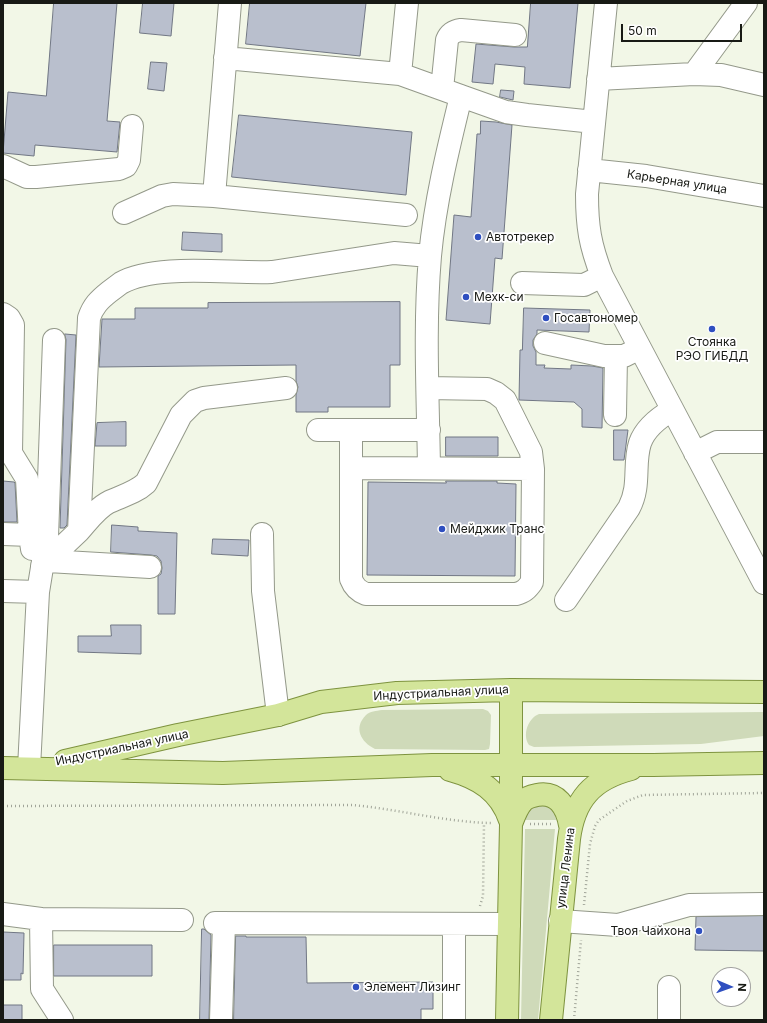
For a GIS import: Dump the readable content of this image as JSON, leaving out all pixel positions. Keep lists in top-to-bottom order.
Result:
{
  "streets": {
    "main road": ["Индустриальная улица", "улица Ленина"],
    "street": ["Карьерная улица"]
  },
  "crossings": [
    ["Индустриальная улица", "улица Ленина"]
  ],
  "places": [
    "Автотрекер",
    "Мехк-си",
    "Госавтономер",
    "Стоянка РЭО ГИБДД",
    "Мейджик Транс",
    "Твоя Чайхона",
    "Элемент Лизинг"
  ],
  "scale_bar": "50 m",
  "north": "right"
}
